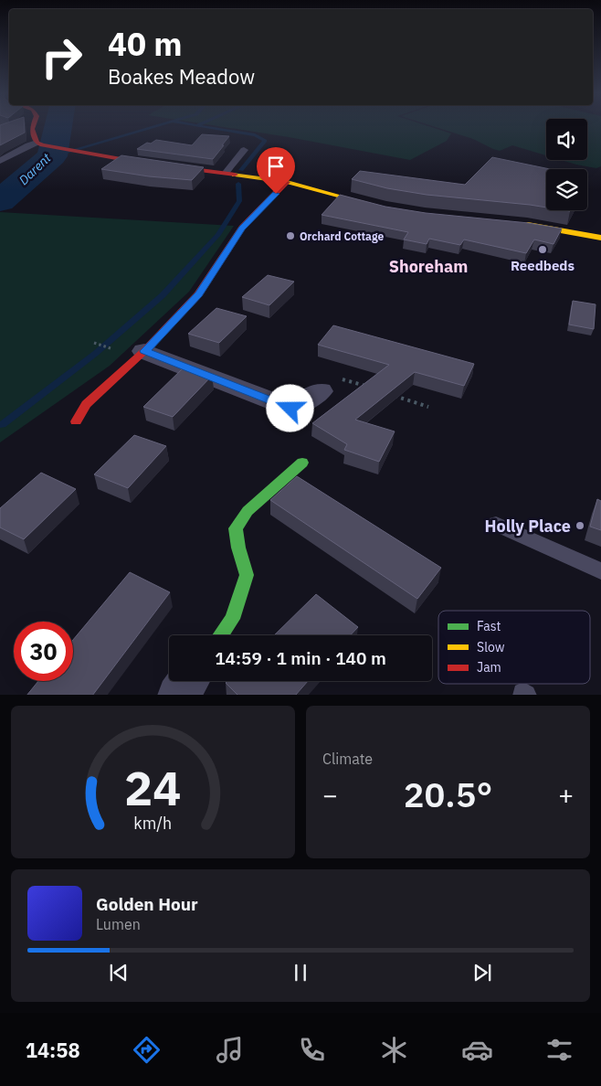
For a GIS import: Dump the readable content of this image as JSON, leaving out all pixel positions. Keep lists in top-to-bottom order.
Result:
{
  "districts": ["Shoreham"],
  "water": ["Darent"],
  "places": ["Orchard Cottage", "Reedbeds", "Holly Place"],
  "legend": ["Fast", "Slow", "Jam"],
  "page": {
    "turn": ["40 m", "Boakes Meadow"],
    "limit": "30",
    "trip": "14:59 · 1 min · 140 m",
    "tile": "Climate",
    "heat": ["−", "20.5°", "+"],
    "song": ["Golden Hour", "Lumen"],
    "tabs": "14:58",
    "gauge": ["24", "km/h"]
  }
}
